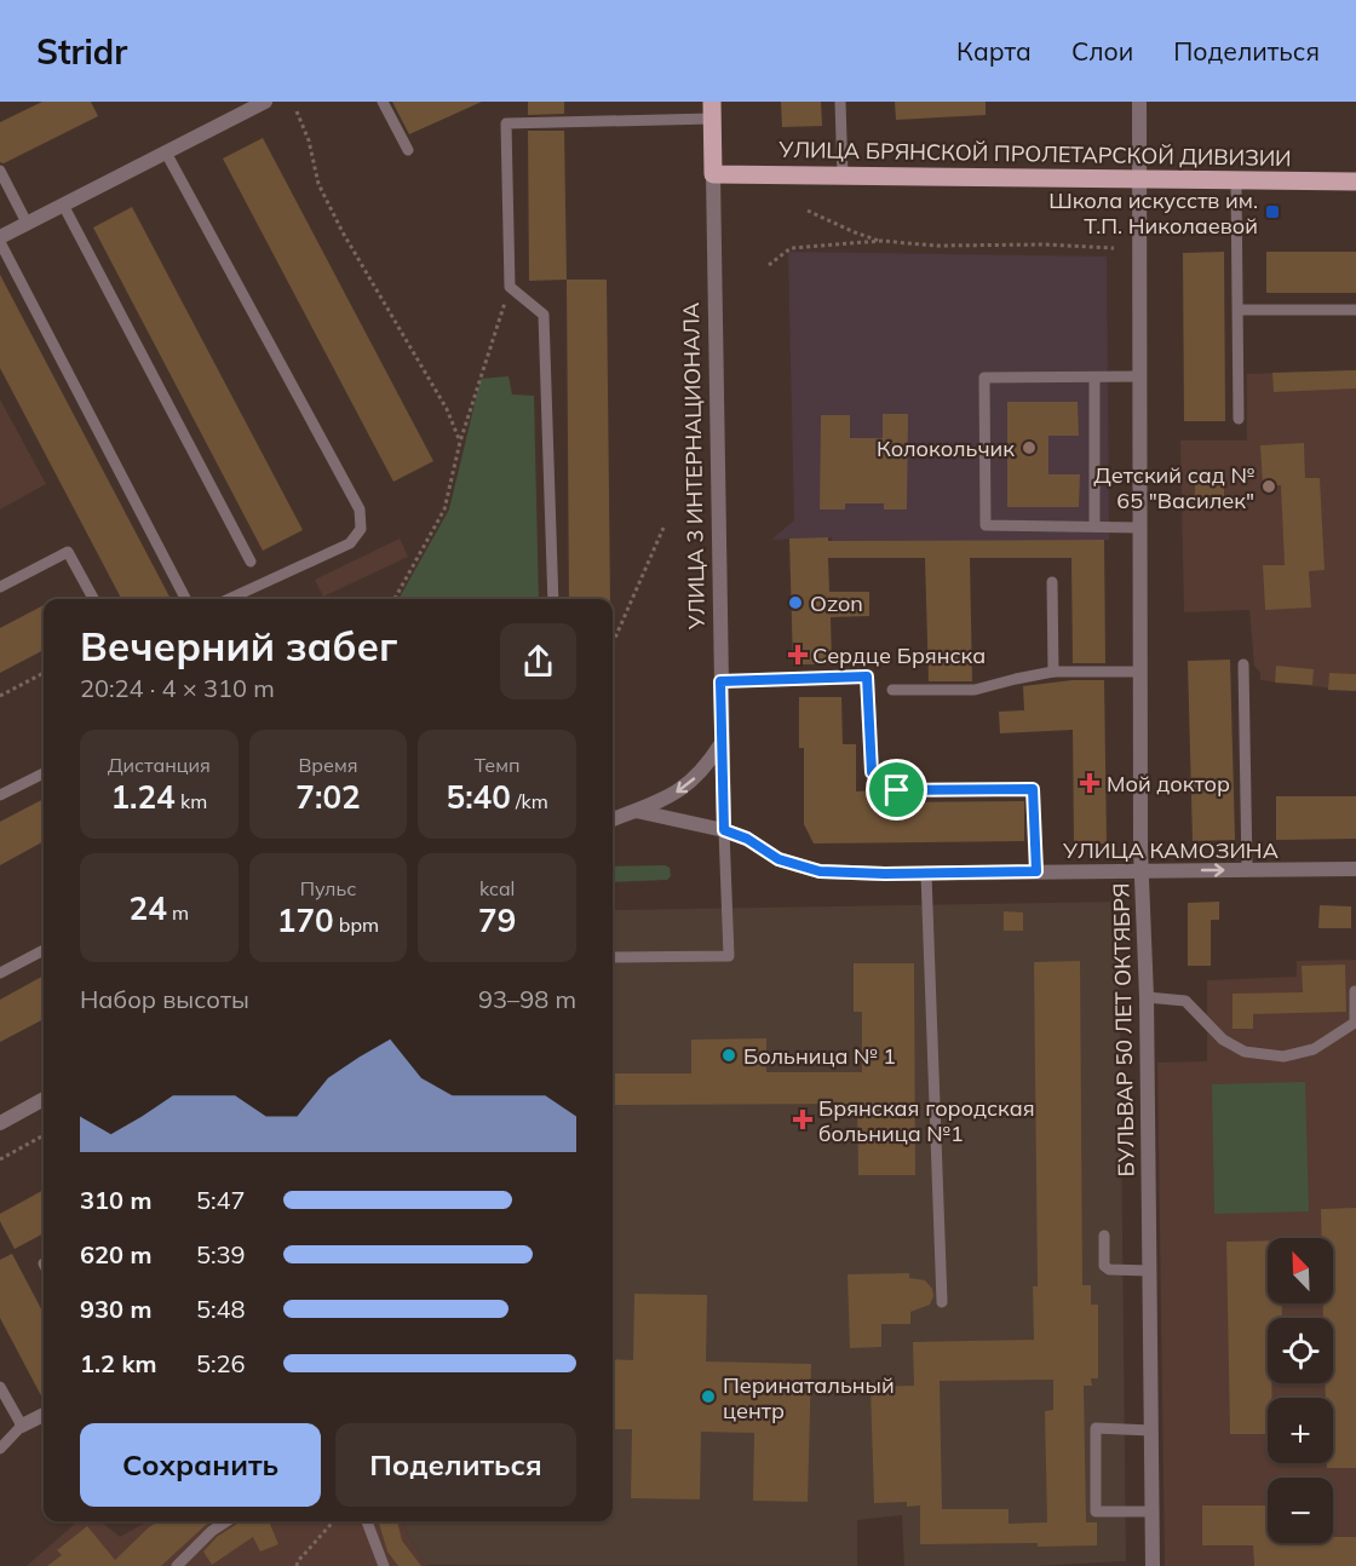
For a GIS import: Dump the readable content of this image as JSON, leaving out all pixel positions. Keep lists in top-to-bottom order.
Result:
{
  "streets": {
    "main road": ["УЛИЦА БРЯНСКОЙ ПРОЛЕТАРСКОЙ ДИВИЗИИ", "УЛИЦА 3 ИНТЕРНАЦИОНАЛА"],
    "street": ["УЛИЦА КАМОЗИНА", "БУЛЬВАР 50 ЛЕТ ОКТЯБРЯ"]
  },
  "crossings": [
    ["УЛИЦА БРЯНСКОЙ ПРОЛЕТАРСКОЙ ДИВИЗИИ", "УЛИЦА 3 ИНТЕРНАЦИОНАЛА"],
    ["УЛИЦА БРЯНСКОЙ ПРОЛЕТАРСКОЙ ДИВИЗИИ", "БУЛЬВАР 50 ЛЕТ ОКТЯБРЯ"],
    ["УЛИЦА 3 ИНТЕРНАЦИОНАЛА", "УЛИЦА КАМОЗИНА"],
    ["УЛИЦА КАМОЗИНА", "БУЛЬВАР 50 ЛЕТ ОКТЯБРЯ"]
  ],
  "places": {
    "transit": ["Школа искусств им. Т.П. Николаевой"],
    "other": [
      "Колокольчик",
      "Детский сад № 65 \"Василек\"",
      "Ozon",
      "Больница № 1",
      "Перинатальный центр"
    ],
    "health": ["Сердце Брянска", "Мой доктор", "Брянская городская больница №1"]
  },
  "north": "top left",
  "page": {
    "header": "Stridr",
    "nav": ["Карта", "Слои", "Поделиться"],
    "heading": ["Вечерний забег", "20:24 · 4 × 310 m"],
    "stats": [
      ["Дистанция", "1.24 km"],
      ["Время", "7:02"],
      ["Темп", "5:40 /km"],
      ["24 m"],
      ["Пульс", "170 bpm"],
      ["kcal", "79"]
    ],
    "chart": ["Набор высоты", "93–98 m"],
    "list": [
      {
        "name": "310 m",
        "note": "5:47"
      },
      {
        "name": "620 m",
        "note": "5:39"
      },
      {
        "name": "930 m",
        "note": "5:48"
      },
      {
        "name": "1.2 km",
        "note": "5:26"
      }
    ],
    "map_buttons": ["+", "−"],
    "buttons": ["Сохранить", "Поделиться"]
  }
}
